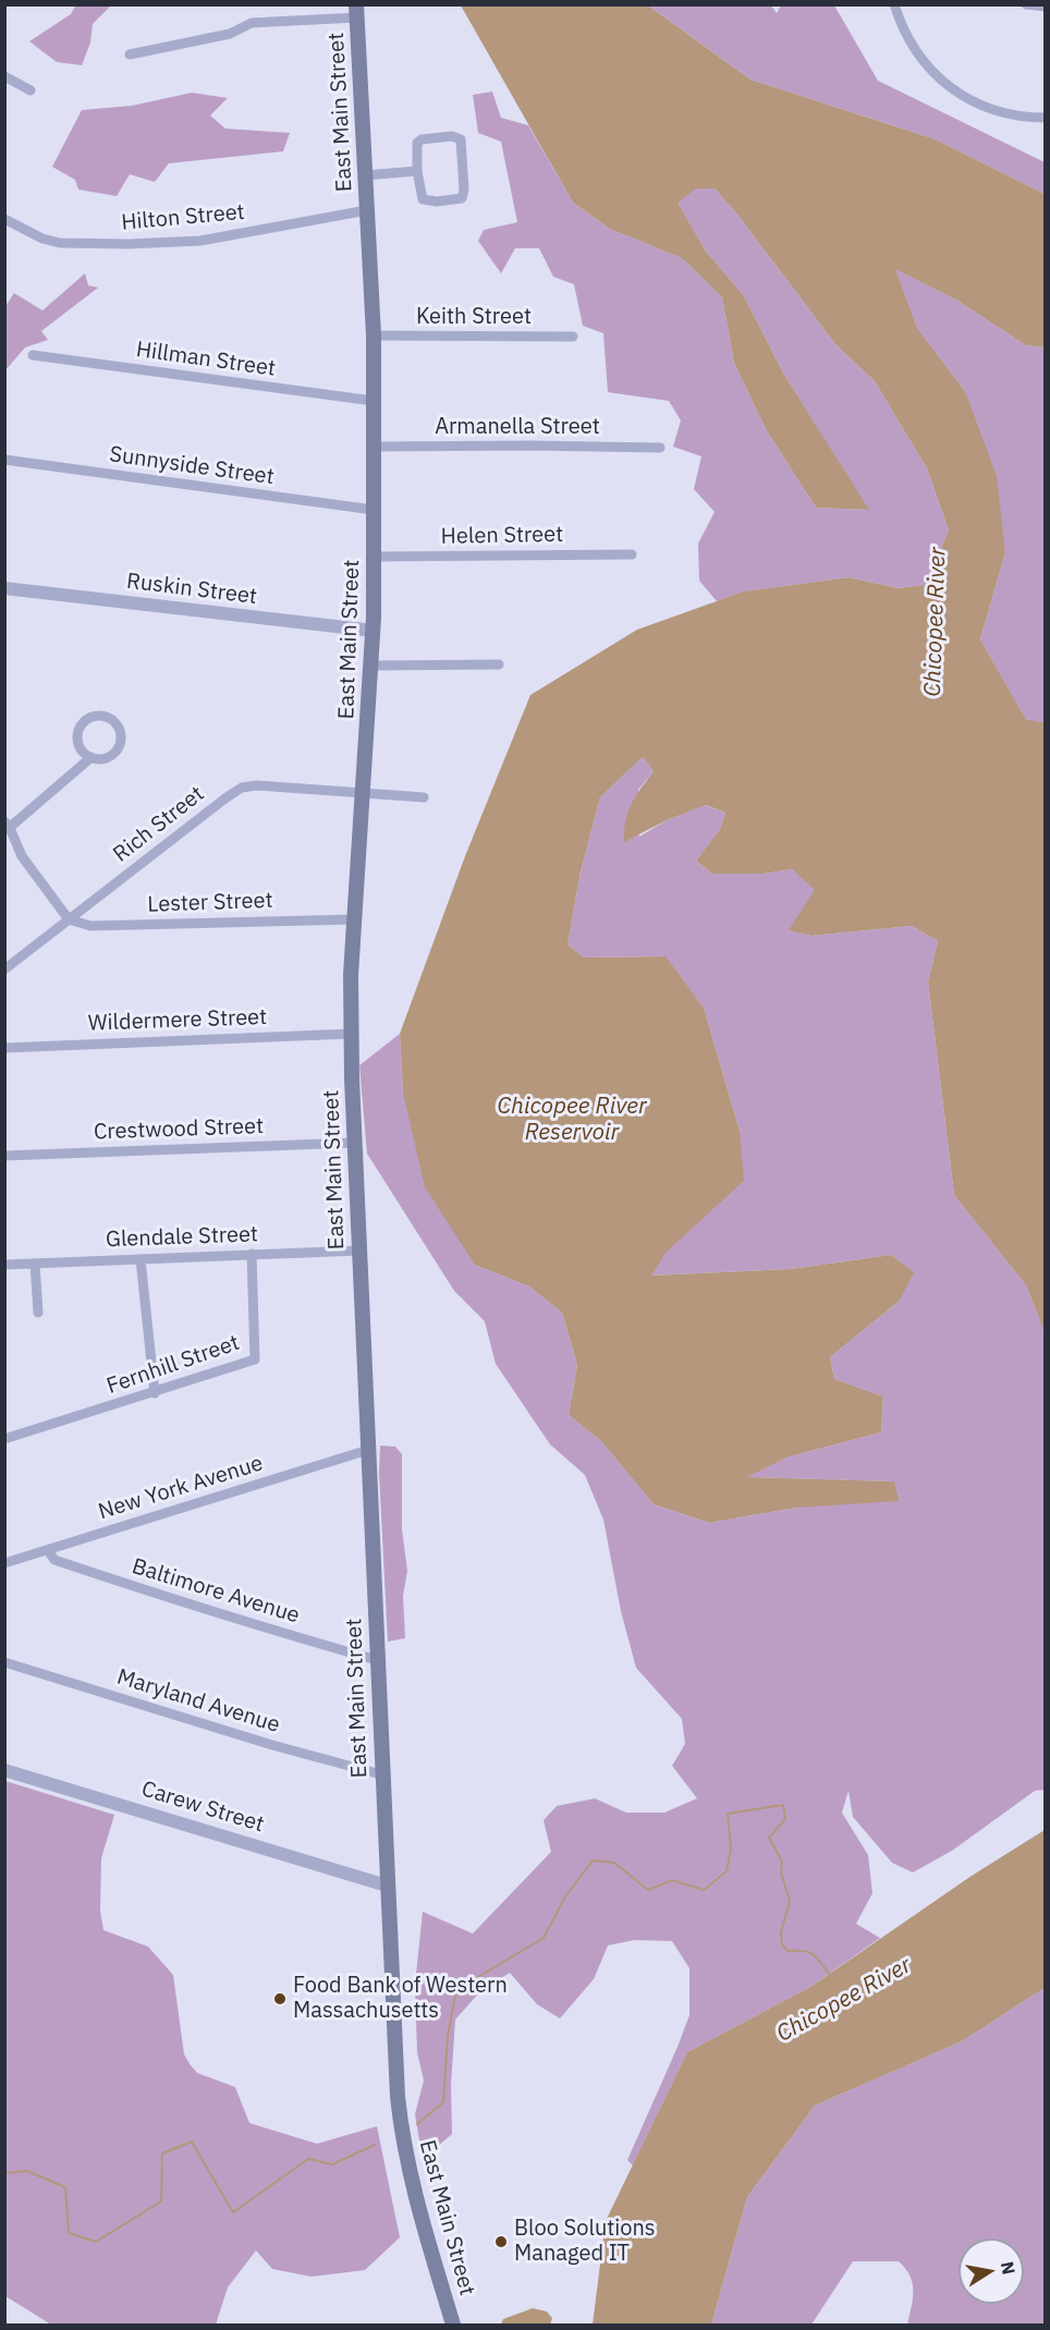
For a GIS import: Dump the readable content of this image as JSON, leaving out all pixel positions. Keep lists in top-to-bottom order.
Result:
{
  "streets": {
    "main road": ["East Main Street"],
    "street": [
      "Hilton Street",
      "Keith Street",
      "Hillman Street",
      "Armanella Street",
      "Sunnyside Street",
      "Helen Street",
      "Ruskin Street",
      "Rich Street",
      "Lester Street",
      "Wildermere Street",
      "Crestwood Street",
      "Glendale Street",
      "Fernhill Street",
      "New York Avenue",
      "Baltimore Avenue",
      "Maryland Avenue",
      "Carew Street"
    ]
  },
  "crossings": [
    ["East Main Street", "Hilton Street"],
    ["East Main Street", "Keith Street"],
    ["East Main Street", "Hillman Street"],
    ["East Main Street", "Armanella Street"],
    ["East Main Street", "Sunnyside Street"],
    ["East Main Street", "Helen Street"],
    ["East Main Street", "Ruskin Street"],
    ["East Main Street", "Rich Street"],
    ["East Main Street", "Lester Street"],
    ["East Main Street", "Wildermere Street"],
    ["East Main Street", "Crestwood Street"],
    ["East Main Street", "Glendale Street"],
    ["East Main Street", "New York Avenue"],
    ["East Main Street", "Baltimore Avenue"],
    ["East Main Street", "Maryland Avenue"],
    ["East Main Street", "Carew Street"],
    ["Rich Street", "Lester Street"],
    ["Glendale Street", "Fernhill Street"],
    ["New York Avenue", "Baltimore Avenue"]
  ],
  "water": ["Chicopee River", "Chicopee River Reservoir"],
  "places": ["Food Bank of Western Massachusetts", "Bloo Solutions Managed IT"],
  "north": "right"
}
